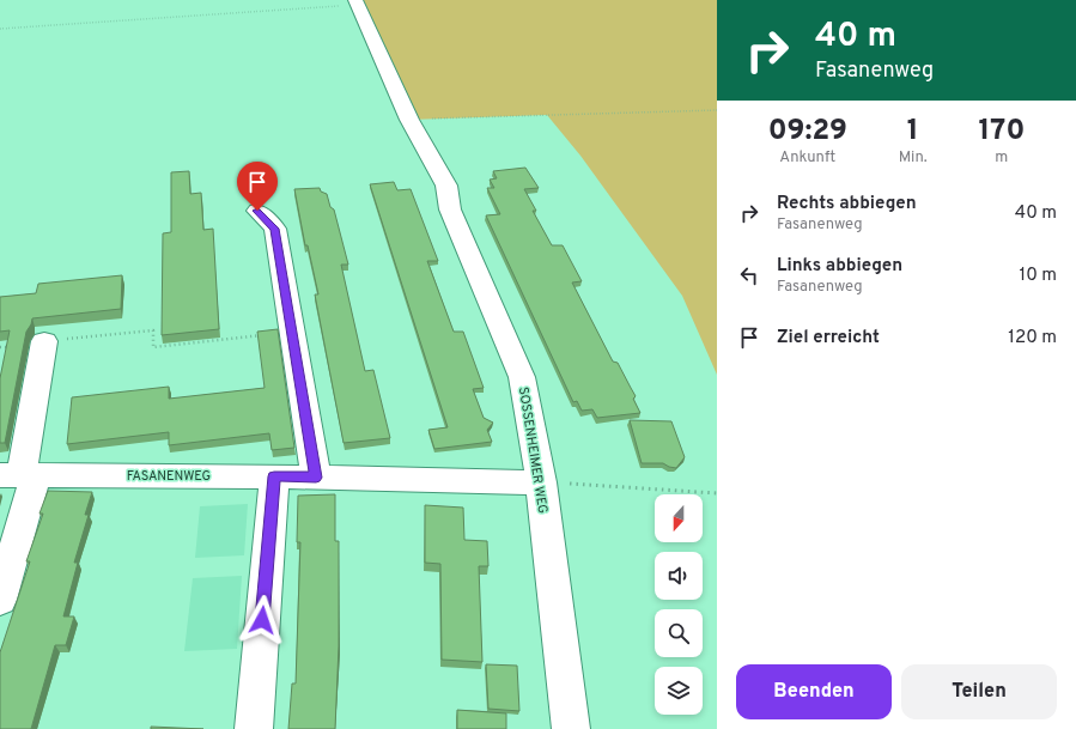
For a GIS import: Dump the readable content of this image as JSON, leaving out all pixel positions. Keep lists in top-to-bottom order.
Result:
{
  "streets": {
    "street": ["SOSSENHEIMER WEG", "FASANENWEG"]
  },
  "crossings": [
    ["SOSSENHEIMER WEG", "FASANENWEG"]
  ],
  "north": "bottom",
  "page": {
    "turn": ["40 m", "Fasanenweg"],
    "eta": [
      "09:29",
      "Ankunft",
      "1",
      "Min.",
      "170",
      "m"
    ],
    "list": [
      {
        "name": "Rechts abbiegen",
        "note": "Fasanenweg",
        "value": "40 m"
      },
      {
        "name": "Links abbiegen",
        "note": "Fasanenweg",
        "value": "10 m"
      },
      {
        "name": "Ziel erreicht",
        "value": "120 m"
      }
    ],
    "buttons": ["Beenden", "Teilen"]
  }
}
